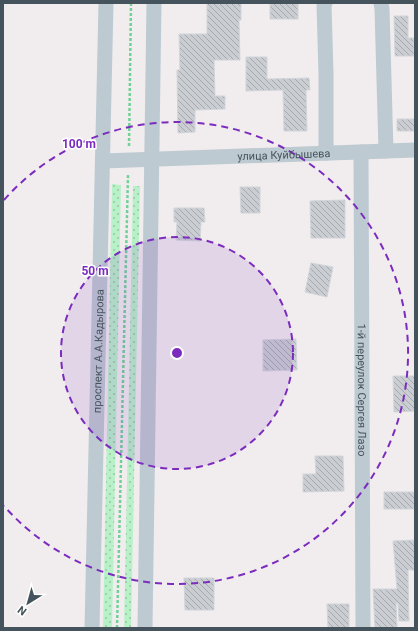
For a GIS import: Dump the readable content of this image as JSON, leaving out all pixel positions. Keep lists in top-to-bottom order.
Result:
{
  "streets": {
    "street": ["улица Куйбышева", "проспект А.А.Кадырова", "1-й переулок Сергея Лазо"]
  },
  "crossings": [
    ["улица Куйбышева", "проспект А.А.Кадырова"],
    ["улица Куйбышева", "1-й переулок Сергея Лазо"]
  ],
  "north": "bottom left",
  "rings": ["100 m", "50 m"]
}
